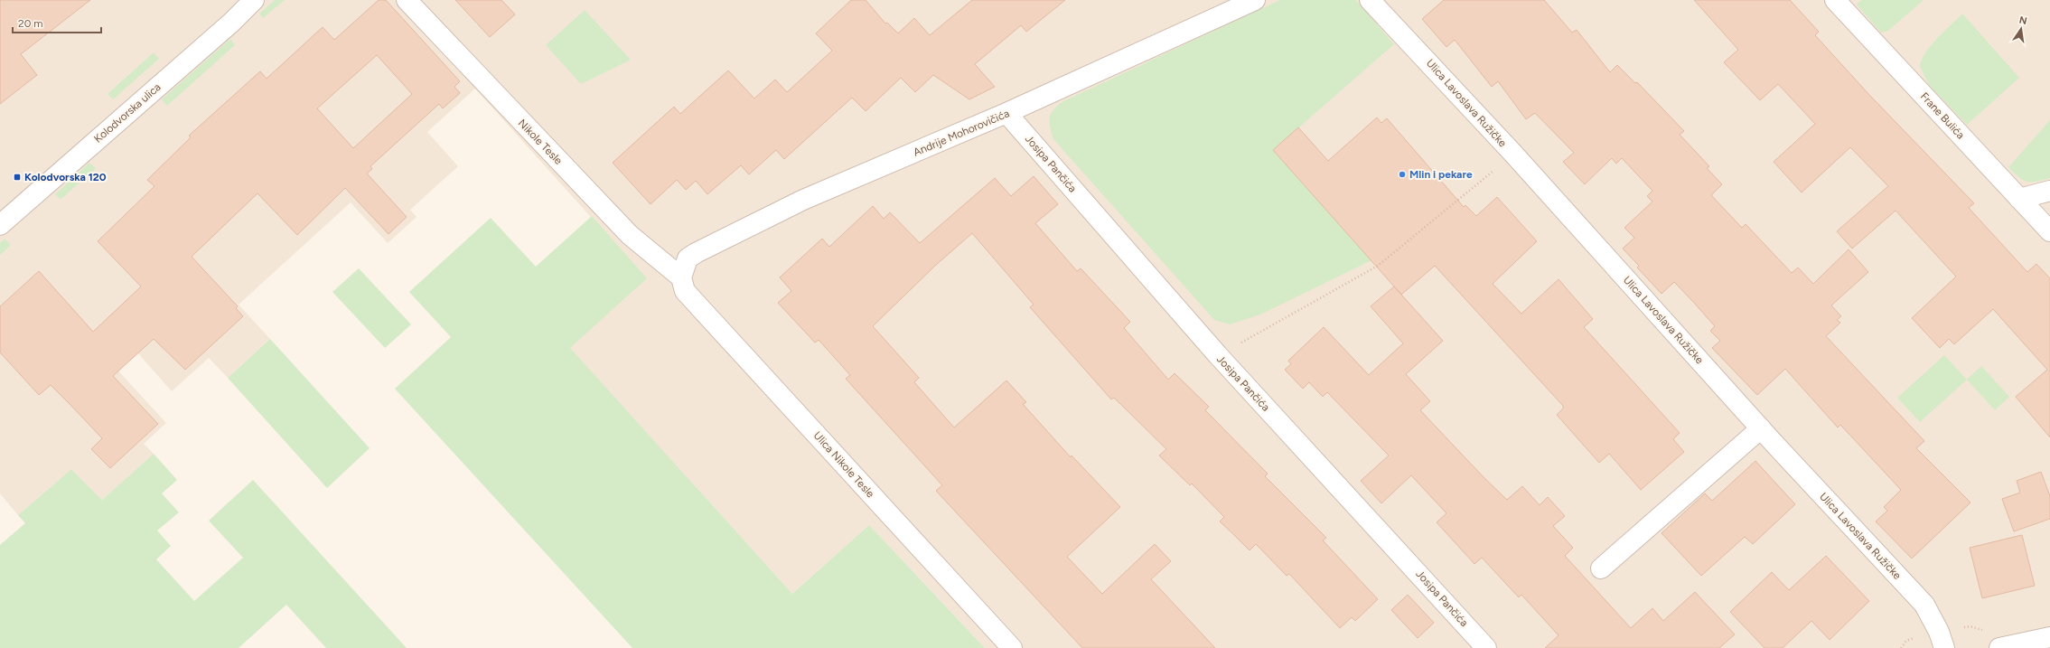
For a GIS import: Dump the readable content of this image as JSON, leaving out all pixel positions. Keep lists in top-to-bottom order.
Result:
{
  "streets": {
    "street": [
      "Ulica Lavoslava Ružičke",
      "Kolodvorska ulica",
      "Frane Bulića",
      "Andrije Mohorovičića",
      "Nikole Tesle",
      "Josipa Pančića",
      "Ulica Nikole Tesle"
    ]
  },
  "crossings": [
    ["Andrije Mohorovičića", "Nikole Tesle"],
    ["Andrije Mohorovičića", "Josipa Pančića"],
    ["Andrije Mohorovičića", "Ulica Nikole Tesle"],
    ["Nikole Tesle", "Ulica Nikole Tesle"]
  ],
  "places": {
    "other": ["Mlin i pekare"],
    "transit": ["Kolodvorska 120"]
  },
  "scale_bar": "20 m",
  "north": "top"
}
